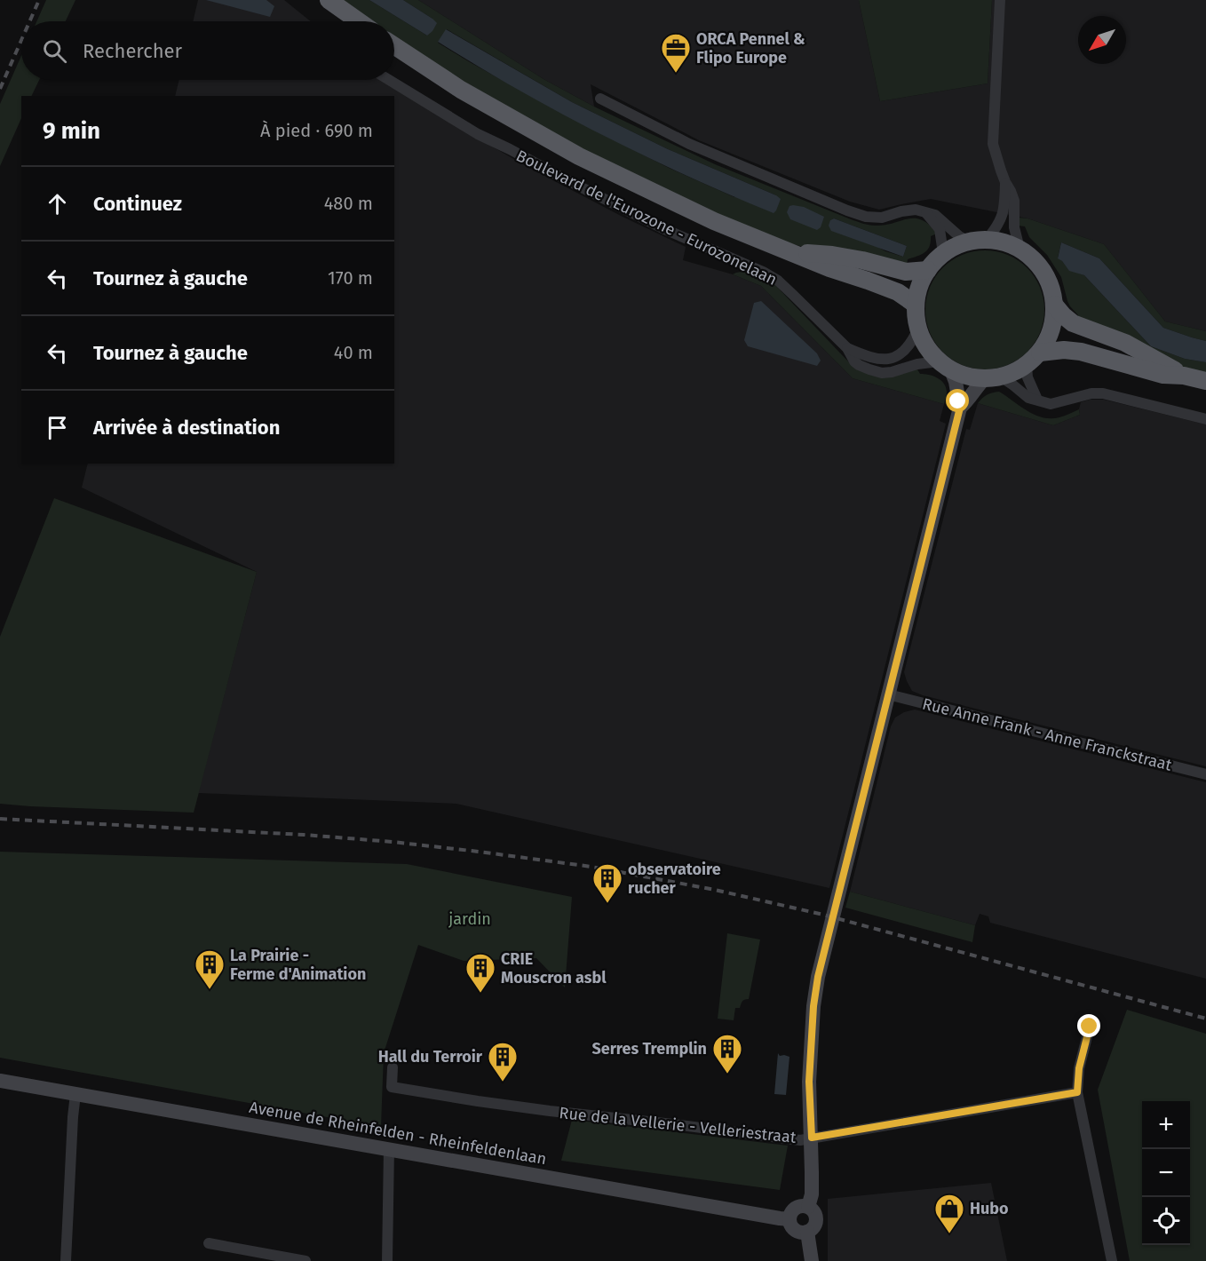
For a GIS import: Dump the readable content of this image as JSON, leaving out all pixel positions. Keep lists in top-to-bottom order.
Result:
{
  "streets": {
    "highway": ["Boulevard de l'Eurozone - Eurozonelaan"],
    "main road": ["Avenue de Rheinfelden - Rheinfeldenlaan"],
    "street": ["Rue Anne Frank - Anne Franckstraat", "Rue de la Vellerie - Velleriestraat"]
  },
  "parks": ["jardin"],
  "places": {
    "office": ["ORCA Pennel & Flipo Europe"],
    "building": [
      "observatoire rucher",
      "La Prairie - Ferme d'Animation",
      "CRIE Mouscron asbl",
      "Serres Tremplin",
      "Hall du Terroir"
    ],
    "shop": ["Hubo"]
  },
  "north": "bottom left",
  "page": {
    "search": "Rechercher",
    "heading": ["9 min", "À pied · 690 m"],
    "list": [
      ["Continuez", "480 m"],
      ["Tournez à gauche", "170 m"],
      ["Tournez à gauche", "40 m"],
      "Arrivée à destination"
    ],
    "map_buttons": ["+", "−"]
  }
}
